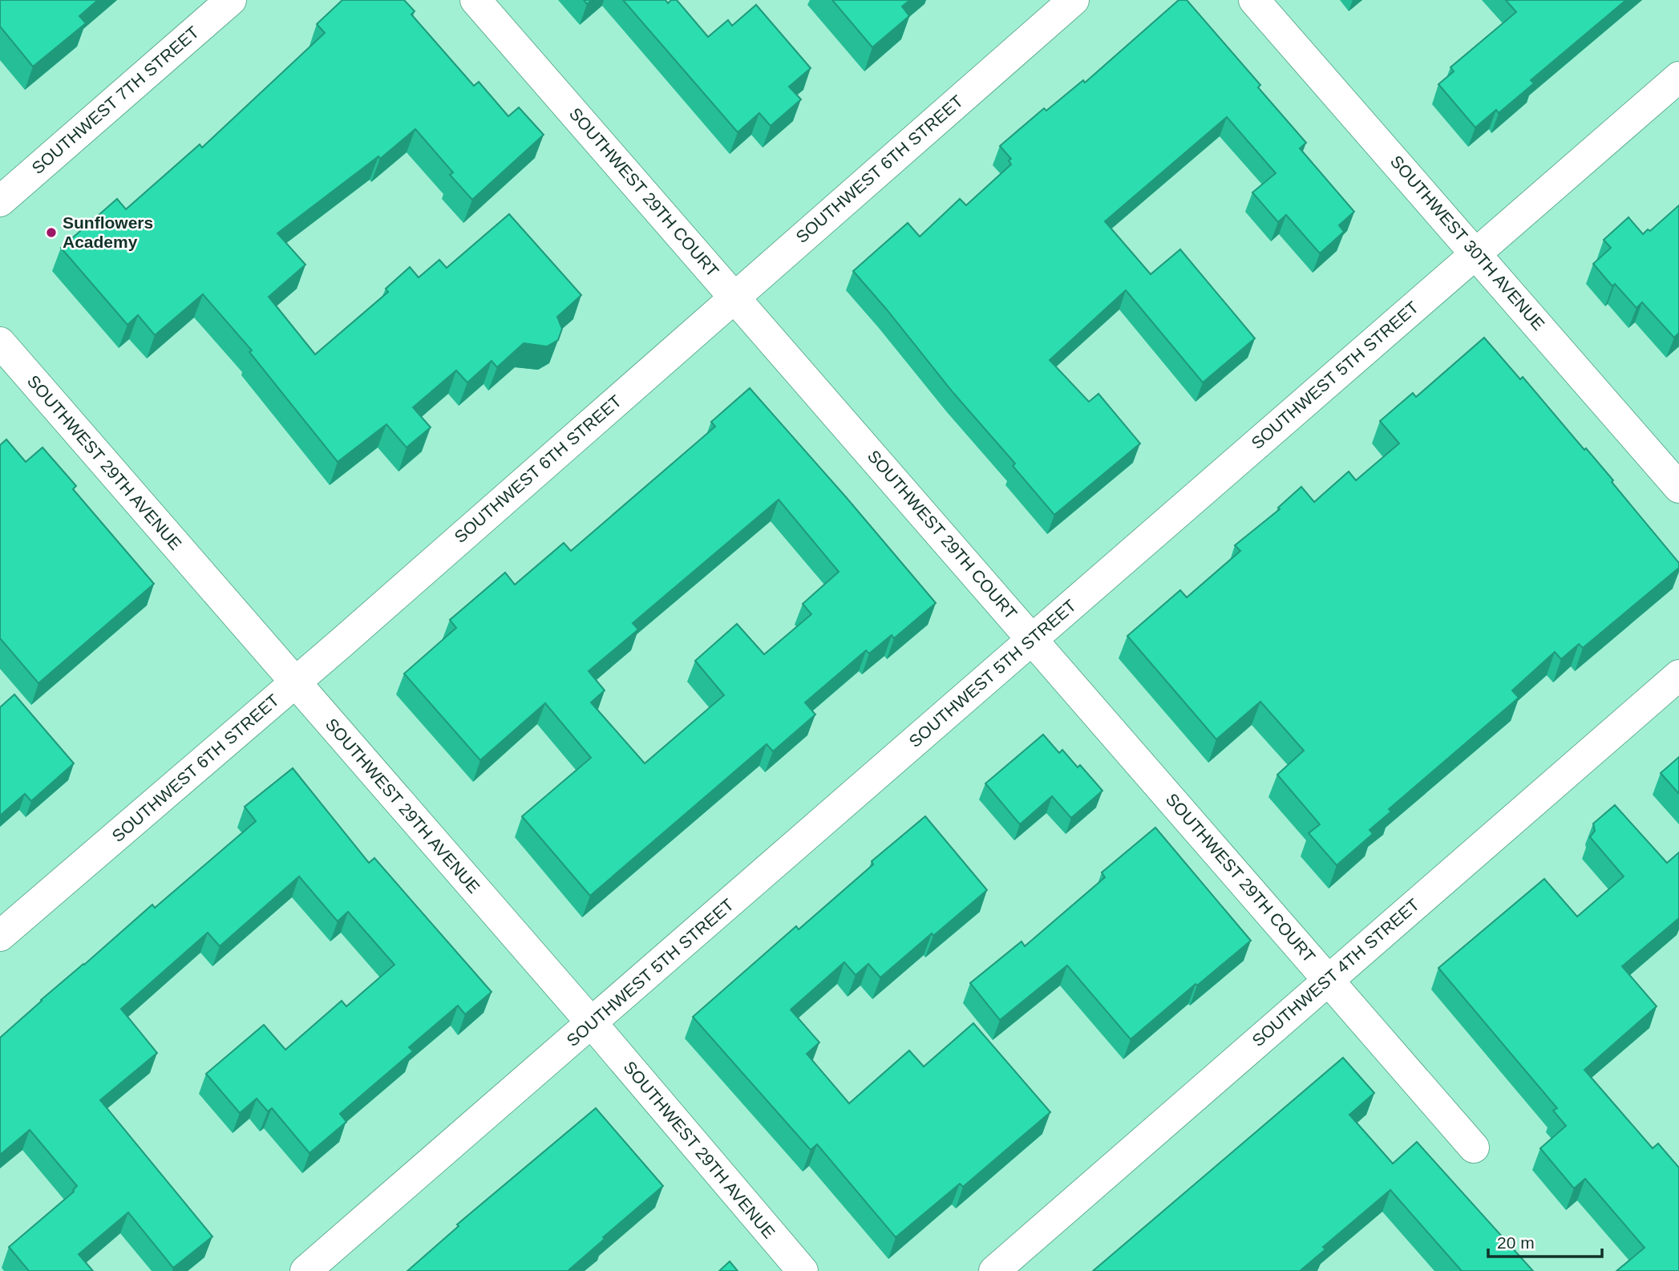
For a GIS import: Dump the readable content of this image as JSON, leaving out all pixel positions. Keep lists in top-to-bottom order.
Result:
{
  "streets": {
    "street": [
      "SOUTHWEST 7TH STREET",
      "SOUTHWEST 6TH STREET",
      "SOUTHWEST 29TH COURT",
      "SOUTHWEST 30TH AVENUE",
      "SOUTHWEST 5TH STREET",
      "SOUTHWEST 29TH AVENUE",
      "SOUTHWEST 4TH STREET"
    ]
  },
  "crossings": [
    ["SOUTHWEST 6TH STREET", "SOUTHWEST 29TH COURT"],
    ["SOUTHWEST 6TH STREET", "SOUTHWEST 29TH AVENUE"],
    ["SOUTHWEST 29TH COURT", "SOUTHWEST 5TH STREET"],
    ["SOUTHWEST 29TH COURT", "SOUTHWEST 4TH STREET"],
    ["SOUTHWEST 30TH AVENUE", "SOUTHWEST 5TH STREET"],
    ["SOUTHWEST 5TH STREET", "SOUTHWEST 29TH AVENUE"]
  ],
  "places": ["Sunflowers Academy"],
  "scale_bar": "20 m"
}
